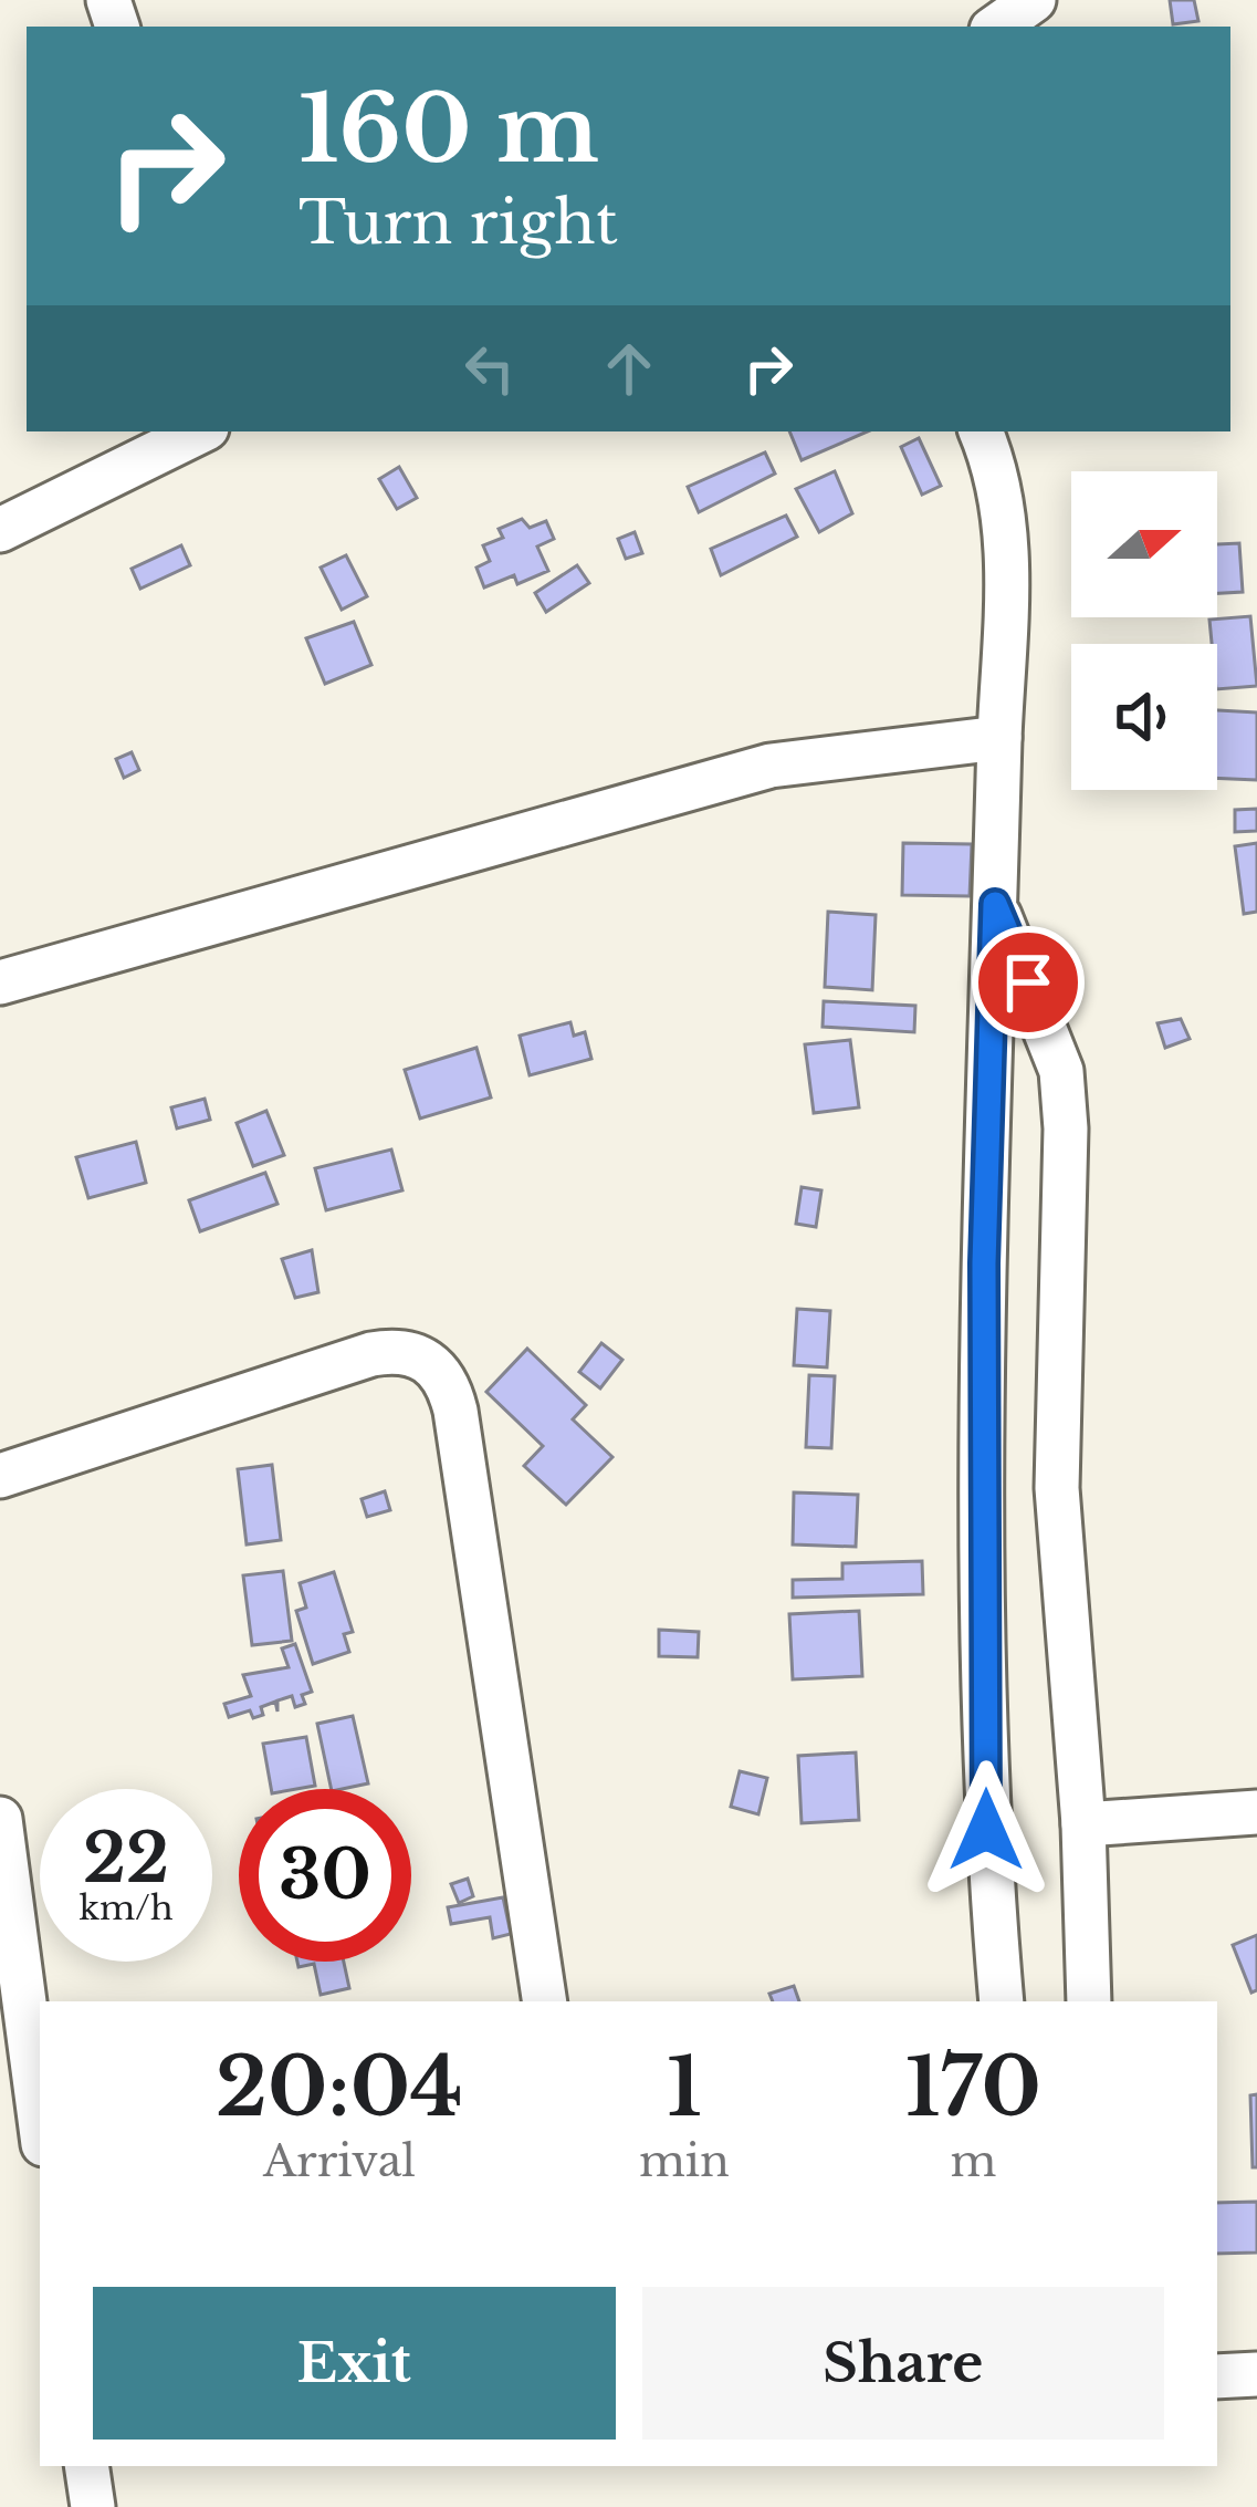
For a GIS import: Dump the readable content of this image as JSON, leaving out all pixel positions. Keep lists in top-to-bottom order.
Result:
{
  "north": "right",
  "page": {
    "turn": ["160 m", "Turn right"],
    "speed": "22 km/h",
    "limit": "30",
    "eta": [
      "20:04",
      "Arrival",
      "1",
      "min",
      "170",
      "m"
    ],
    "buttons": ["Exit", "Share"]
  }
}
